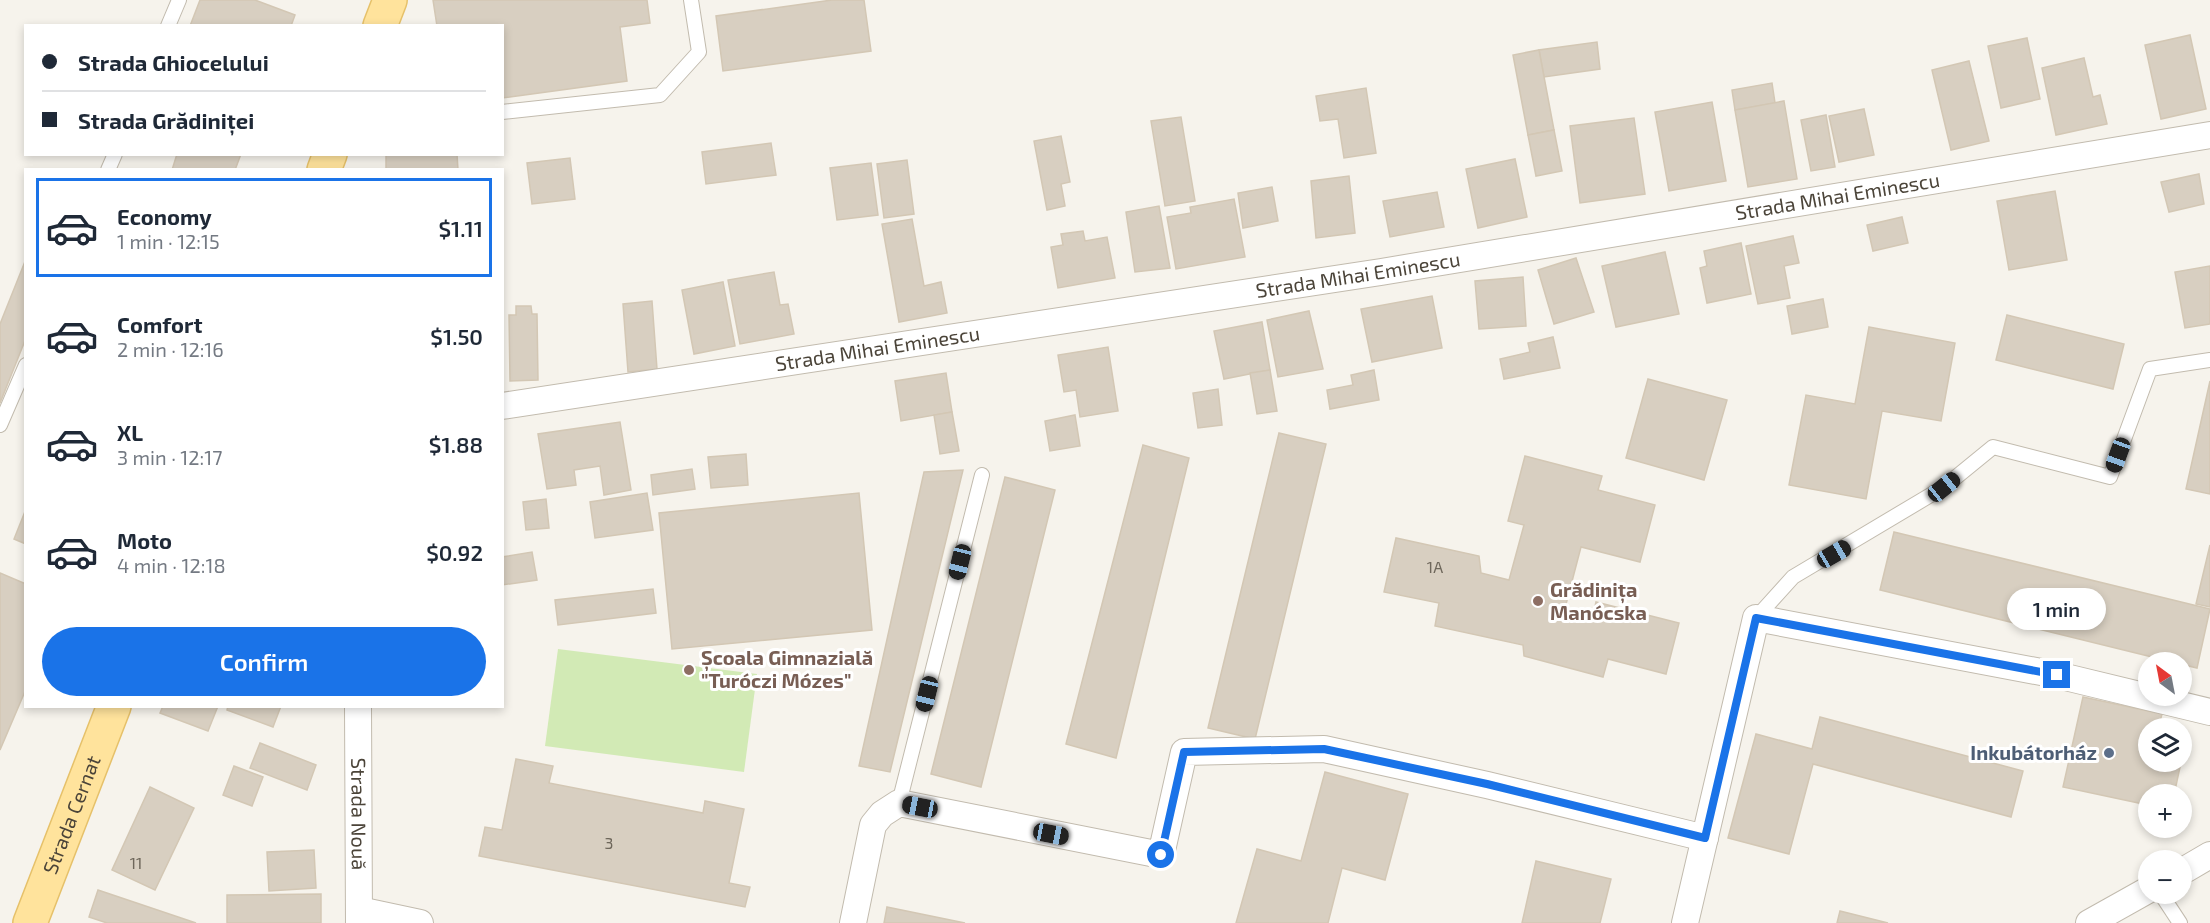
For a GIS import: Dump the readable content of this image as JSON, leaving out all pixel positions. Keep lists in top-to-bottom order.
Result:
{
  "streets": {
    "main road": ["Strada Cernat"],
    "street": ["Strada Mihai Eminescu", "Strada Nouă"]
  },
  "places": ["Grădinița Manócska", "Școala Gimnazială \"Turóczi Mózes\"", "Inkubátorház"],
  "house_numbers": ["1A", "3", "11"],
  "north": "top left",
  "page": {
    "banner": ["Strada Ghiocelului", "Strada Grădiniței"],
    "list": [
      {
        "name": "Economy",
        "note": "1 min · 12:15",
        "value": "$1.11"
      },
      {
        "name": "Comfort",
        "note": "2 min · 12:16",
        "value": "$1.50"
      },
      {
        "name": "XL",
        "note": "3 min · 12:17",
        "value": "$1.88"
      },
      {
        "name": "Moto",
        "note": "4 min · 12:18",
        "value": "$0.92"
      }
    ],
    "bubble": "1 min",
    "buttons": "Confirm",
    "map_buttons": ["+", "−"]
  }
}
